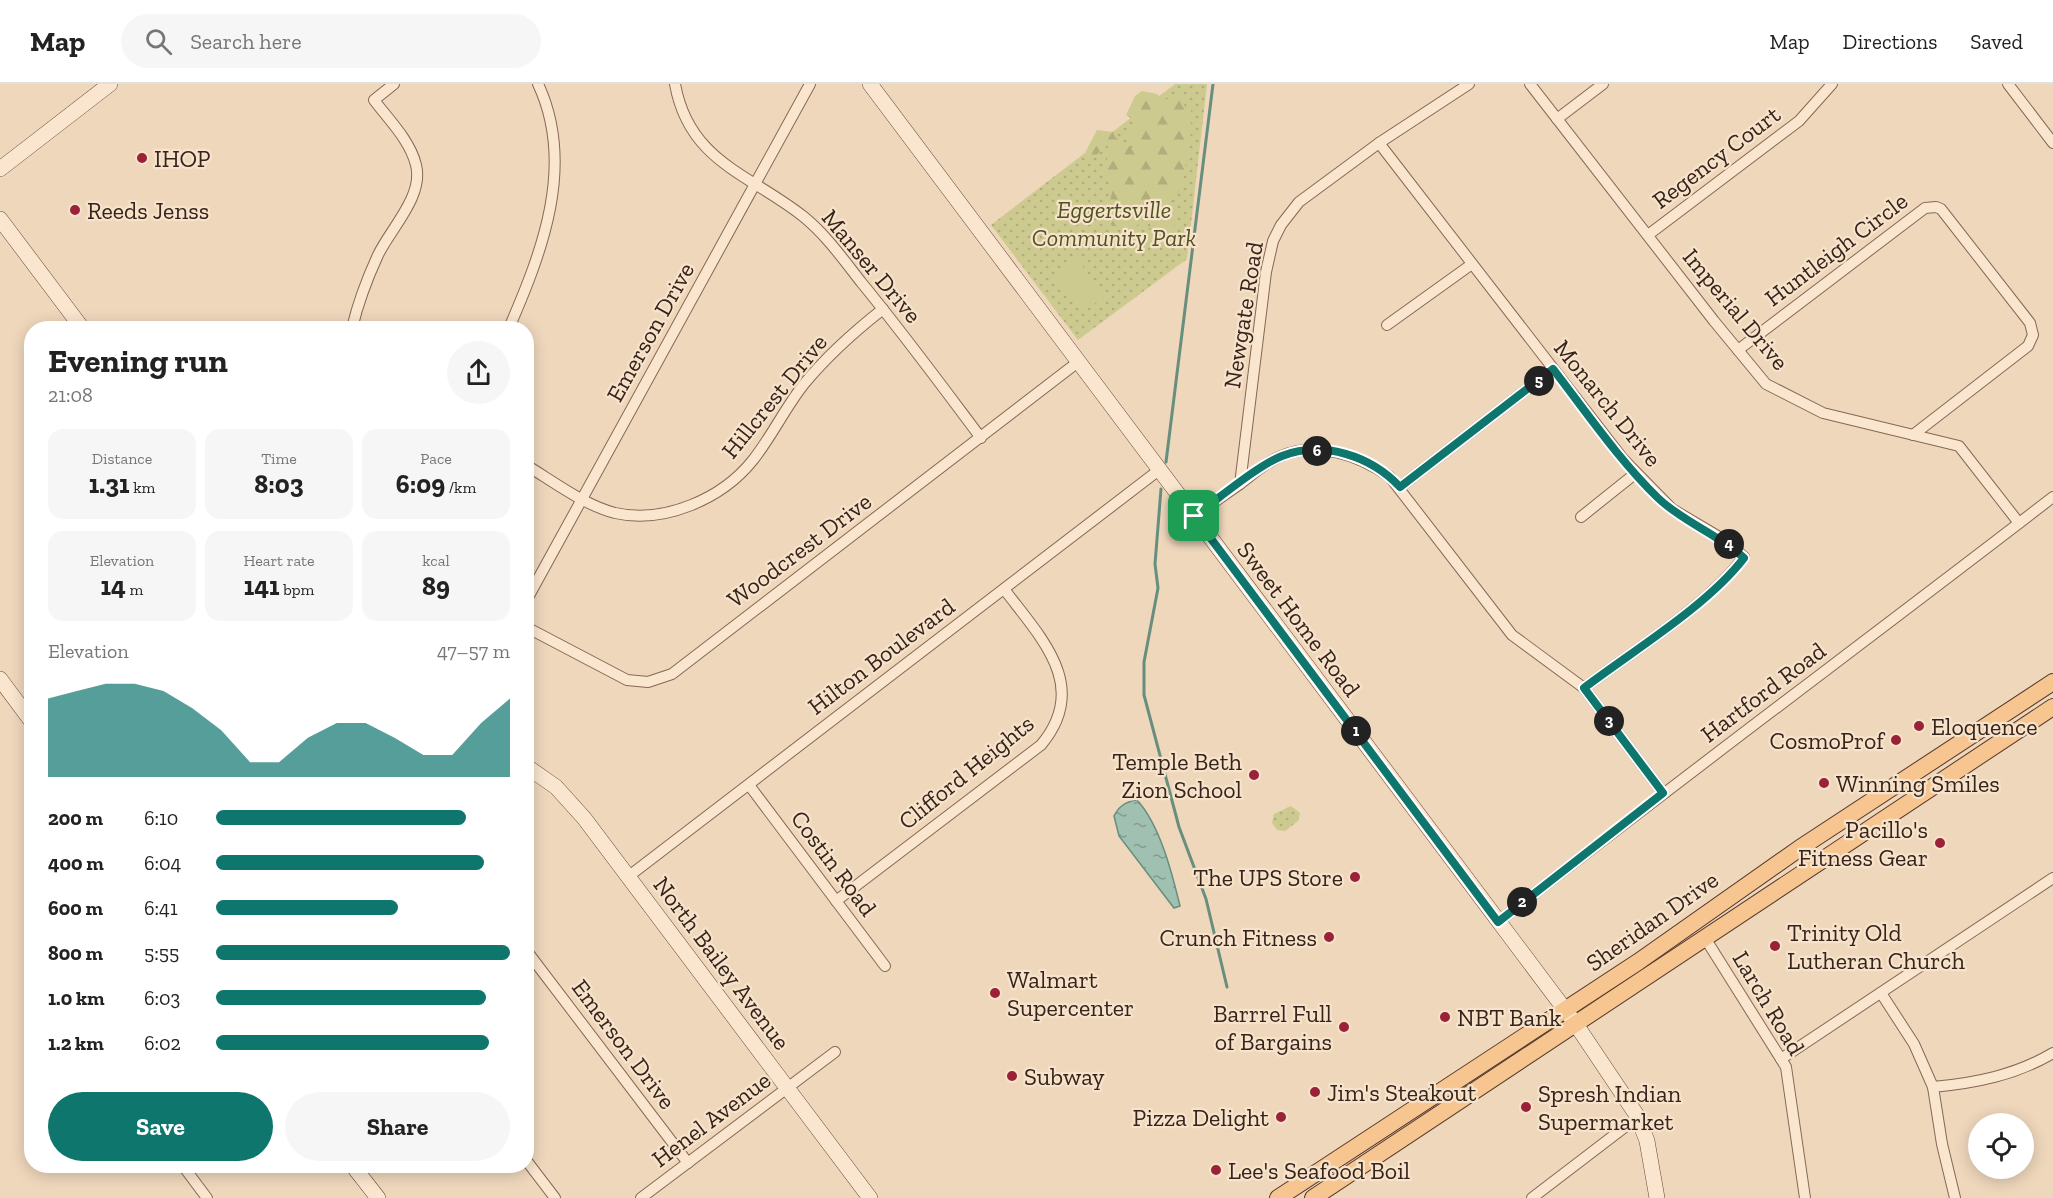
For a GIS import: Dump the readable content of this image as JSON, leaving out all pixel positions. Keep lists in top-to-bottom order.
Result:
{
  "streets": {
    "main road": ["Sheridan Drive"],
    "street": [
      "Regency Court",
      "Huntleigh Circle",
      "Manser Drive",
      "Imperial Drive",
      "Newgate Road",
      "Emerson Drive",
      "Hillcrest Drive",
      "Monarch Drive",
      "Woodcrest Drive",
      "Sweet Home Road",
      "Hilton Boulevard",
      "Hartford Road",
      "Clifford Heights",
      "Costin Road",
      "North Bailey Avenue",
      "Larch Road",
      "Henel Avenue"
    ]
  },
  "crossings": [
    ["Regency Court", "Imperial Drive"],
    ["Huntleigh Circle", "Imperial Drive"],
    ["Manser Drive", "Emerson Drive"],
    ["Manser Drive", "Hillcrest Drive"],
    ["Manser Drive", "Woodcrest Drive"],
    ["Imperial Drive", "Hartford Road"],
    ["Newgate Road", "Monarch Drive"],
    ["Emerson Drive", "Hillcrest Drive"],
    ["Emerson Drive", "Henel Avenue"],
    ["Woodcrest Drive", "Sweet Home Road"],
    ["Sweet Home Road", "Hilton Boulevard"],
    ["Sweet Home Road", "Hartford Road"],
    ["Sweet Home Road", "Sheridan Drive"],
    ["Hilton Boulevard", "Clifford Heights"],
    ["Hilton Boulevard", "Costin Road"],
    ["Hilton Boulevard", "North Bailey Avenue"],
    ["Clifford Heights", "Costin Road"],
    ["Sheridan Drive", "Larch Road"],
    ["North Bailey Avenue", "Henel Avenue"]
  ],
  "parks": ["Eggertsville Community Park"],
  "places": [
    "IHOP",
    "Reeds Jenss",
    "Eloquence",
    "CosmoProf",
    "Temple Beth Zion School",
    "Winning Smiles",
    "Pacillo's Fitness Gear",
    "The UPS Store",
    "Crunch Fitness",
    "Trinity Old Lutheran Church",
    "Walmart Supercenter",
    "NBT Bank",
    "Barrrel Full of Bargains",
    "Subway",
    "Jim's Steakout",
    "Spresh Indian Supermarket",
    "Pizza Delight",
    "Lee's Seafood Boil"
  ],
  "page": {
    "header": "Map",
    "search": "Search here",
    "nav": ["Map", "Directions", "Saved"],
    "heading": ["Evening run", "21:08"],
    "pins": [
      "5",
      "6",
      "4",
      "3",
      "1",
      "2"
    ],
    "stats": [
      ["Distance", "1.31 km"],
      ["Time", "8:03"],
      ["Pace", "6:09 /km"],
      ["Elevation", "14 m"],
      ["Heart rate", "141 bpm"],
      ["kcal", "89"]
    ],
    "chart": ["Elevation", "47–57 m"],
    "list": [
      {
        "name": "200 m",
        "note": "6:10"
      },
      {
        "name": "400 m",
        "note": "6:04"
      },
      {
        "name": "600 m",
        "note": "6:41"
      },
      {
        "name": "800 m",
        "note": "5:55"
      },
      {
        "name": "1.0 km",
        "note": "6:03"
      },
      {
        "name": "1.2 km",
        "note": "6:02"
      }
    ],
    "buttons": ["Save", "Share"]
  }
}
